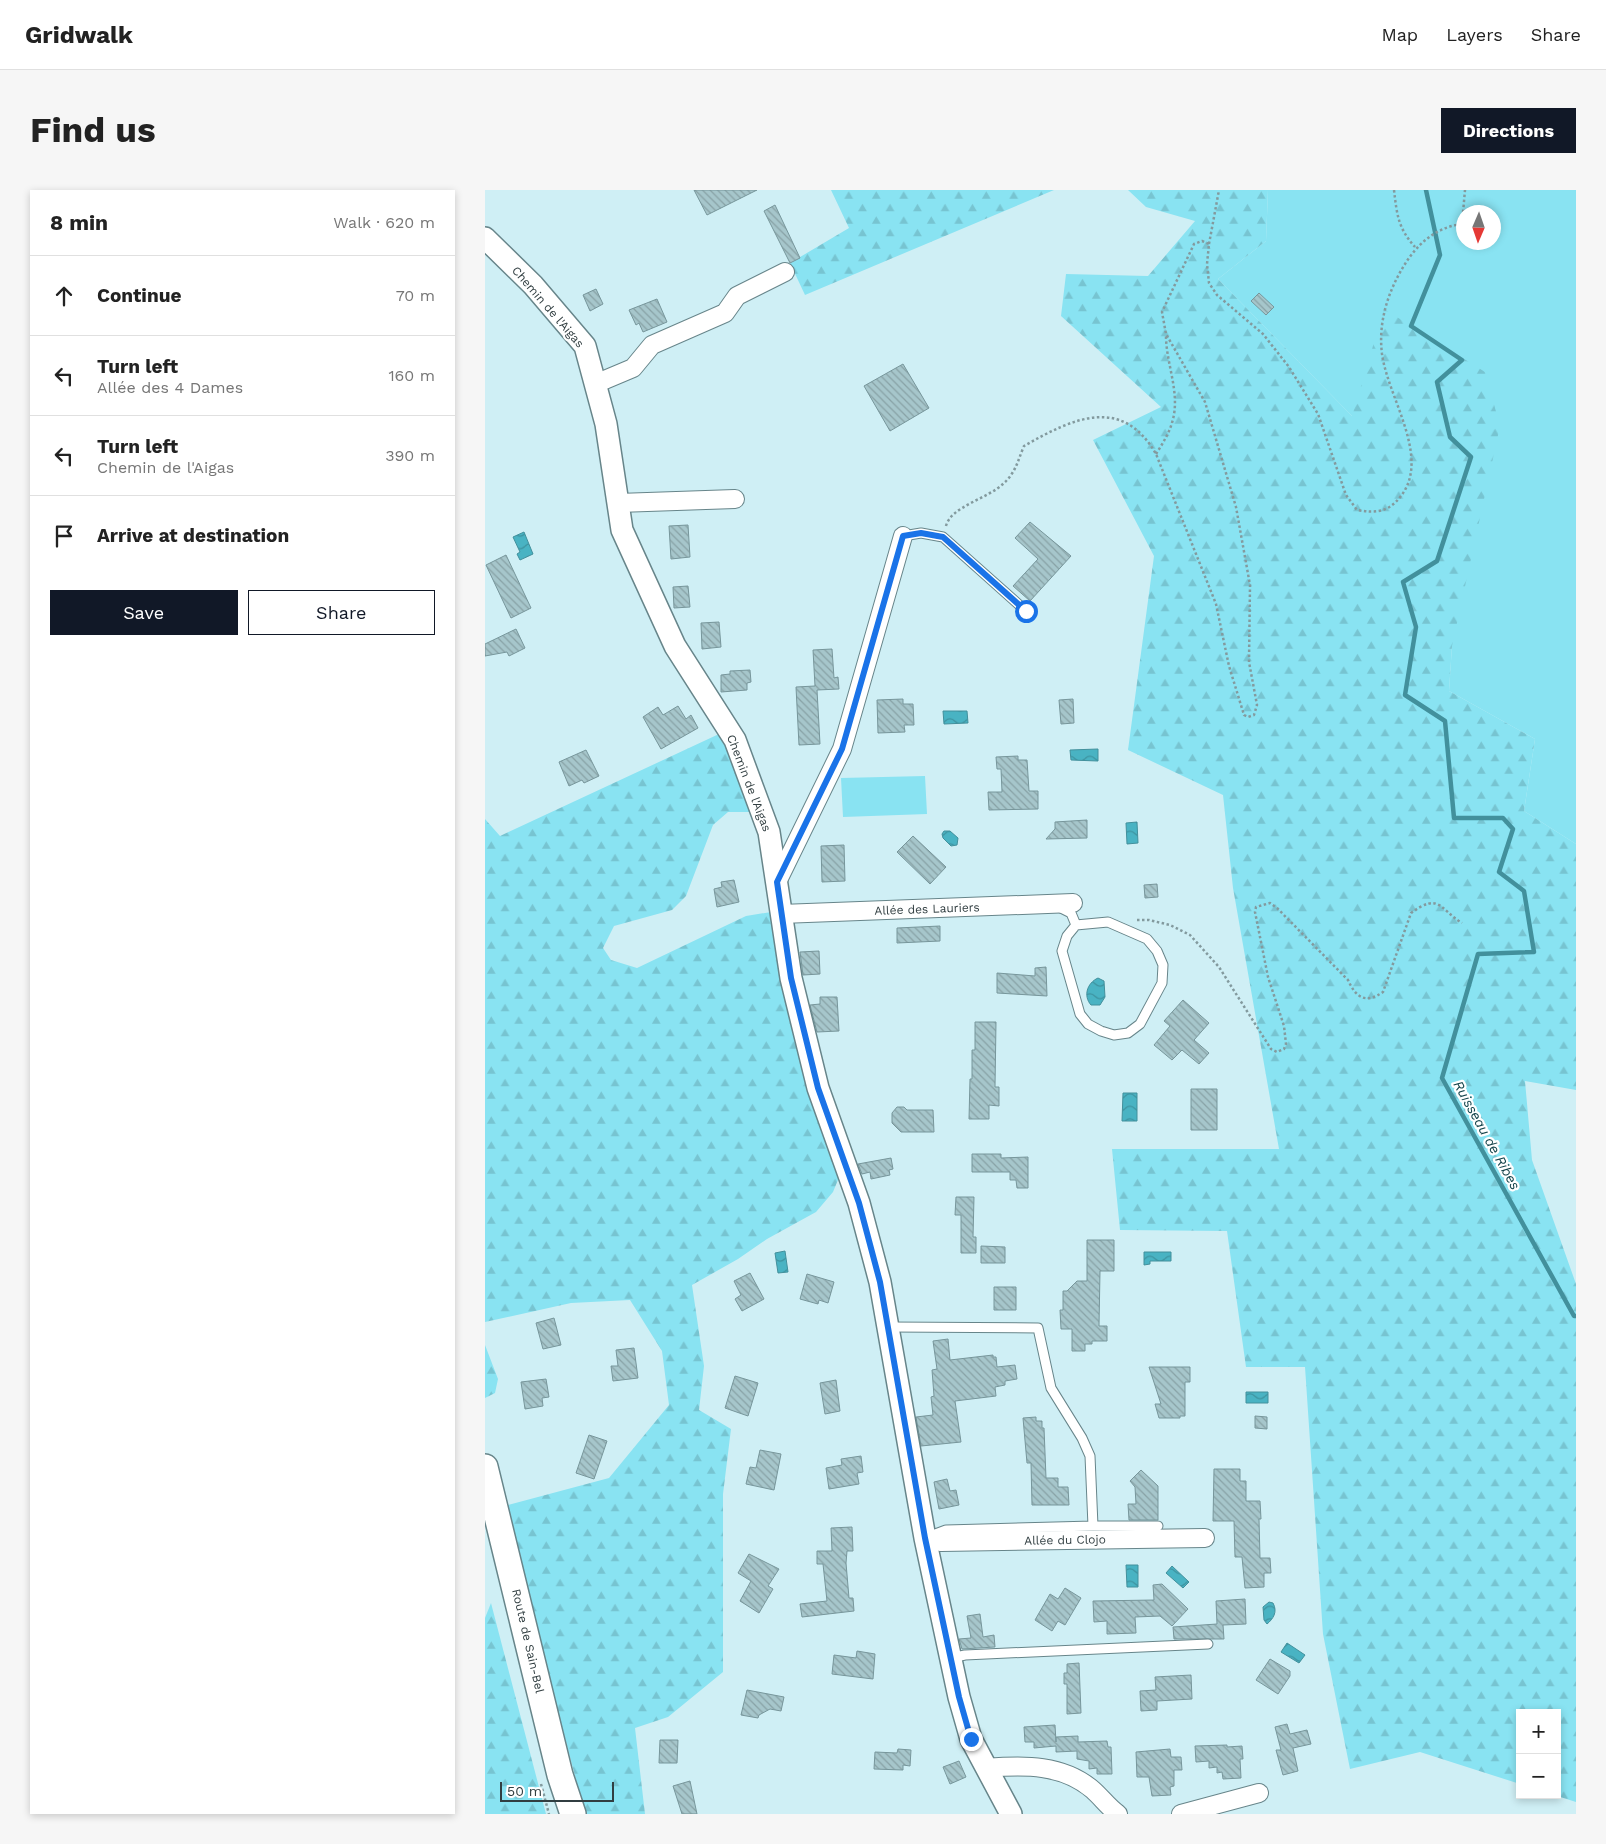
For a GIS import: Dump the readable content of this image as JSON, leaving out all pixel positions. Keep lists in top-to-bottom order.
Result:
{
  "streets": {
    "main road": ["Route de Sain-Bel"],
    "street": ["Chemin de l'Aigas", "Allée des Lauriers", "Allée du Clojo"]
  },
  "crossings": [
    ["Chemin de l'Aigas", "Allée des Lauriers"],
    ["Chemin de l'Aigas", "Allée du Clojo"]
  ],
  "water": ["Ruisseau de Ribes"],
  "scale_bar": "50 m",
  "north": "bottom",
  "page": {
    "header": "Gridwalk",
    "nav": ["Map", "Layers", "Share"],
    "buttons": [
      "Directions",
      ["Save", "Share"]
    ],
    "title": "Find us",
    "heading": ["8 min", "Walk · 620 m"],
    "list": [
      ["Continue", "70 m"],
      ["Turn left", "Allée des 4 Dames", "160 m"],
      ["Turn left", "Chemin de l'Aigas", "390 m"],
      "Arrive at destination"
    ],
    "map_buttons": ["+", "−"],
    "scale": "50 m"
  }
}
